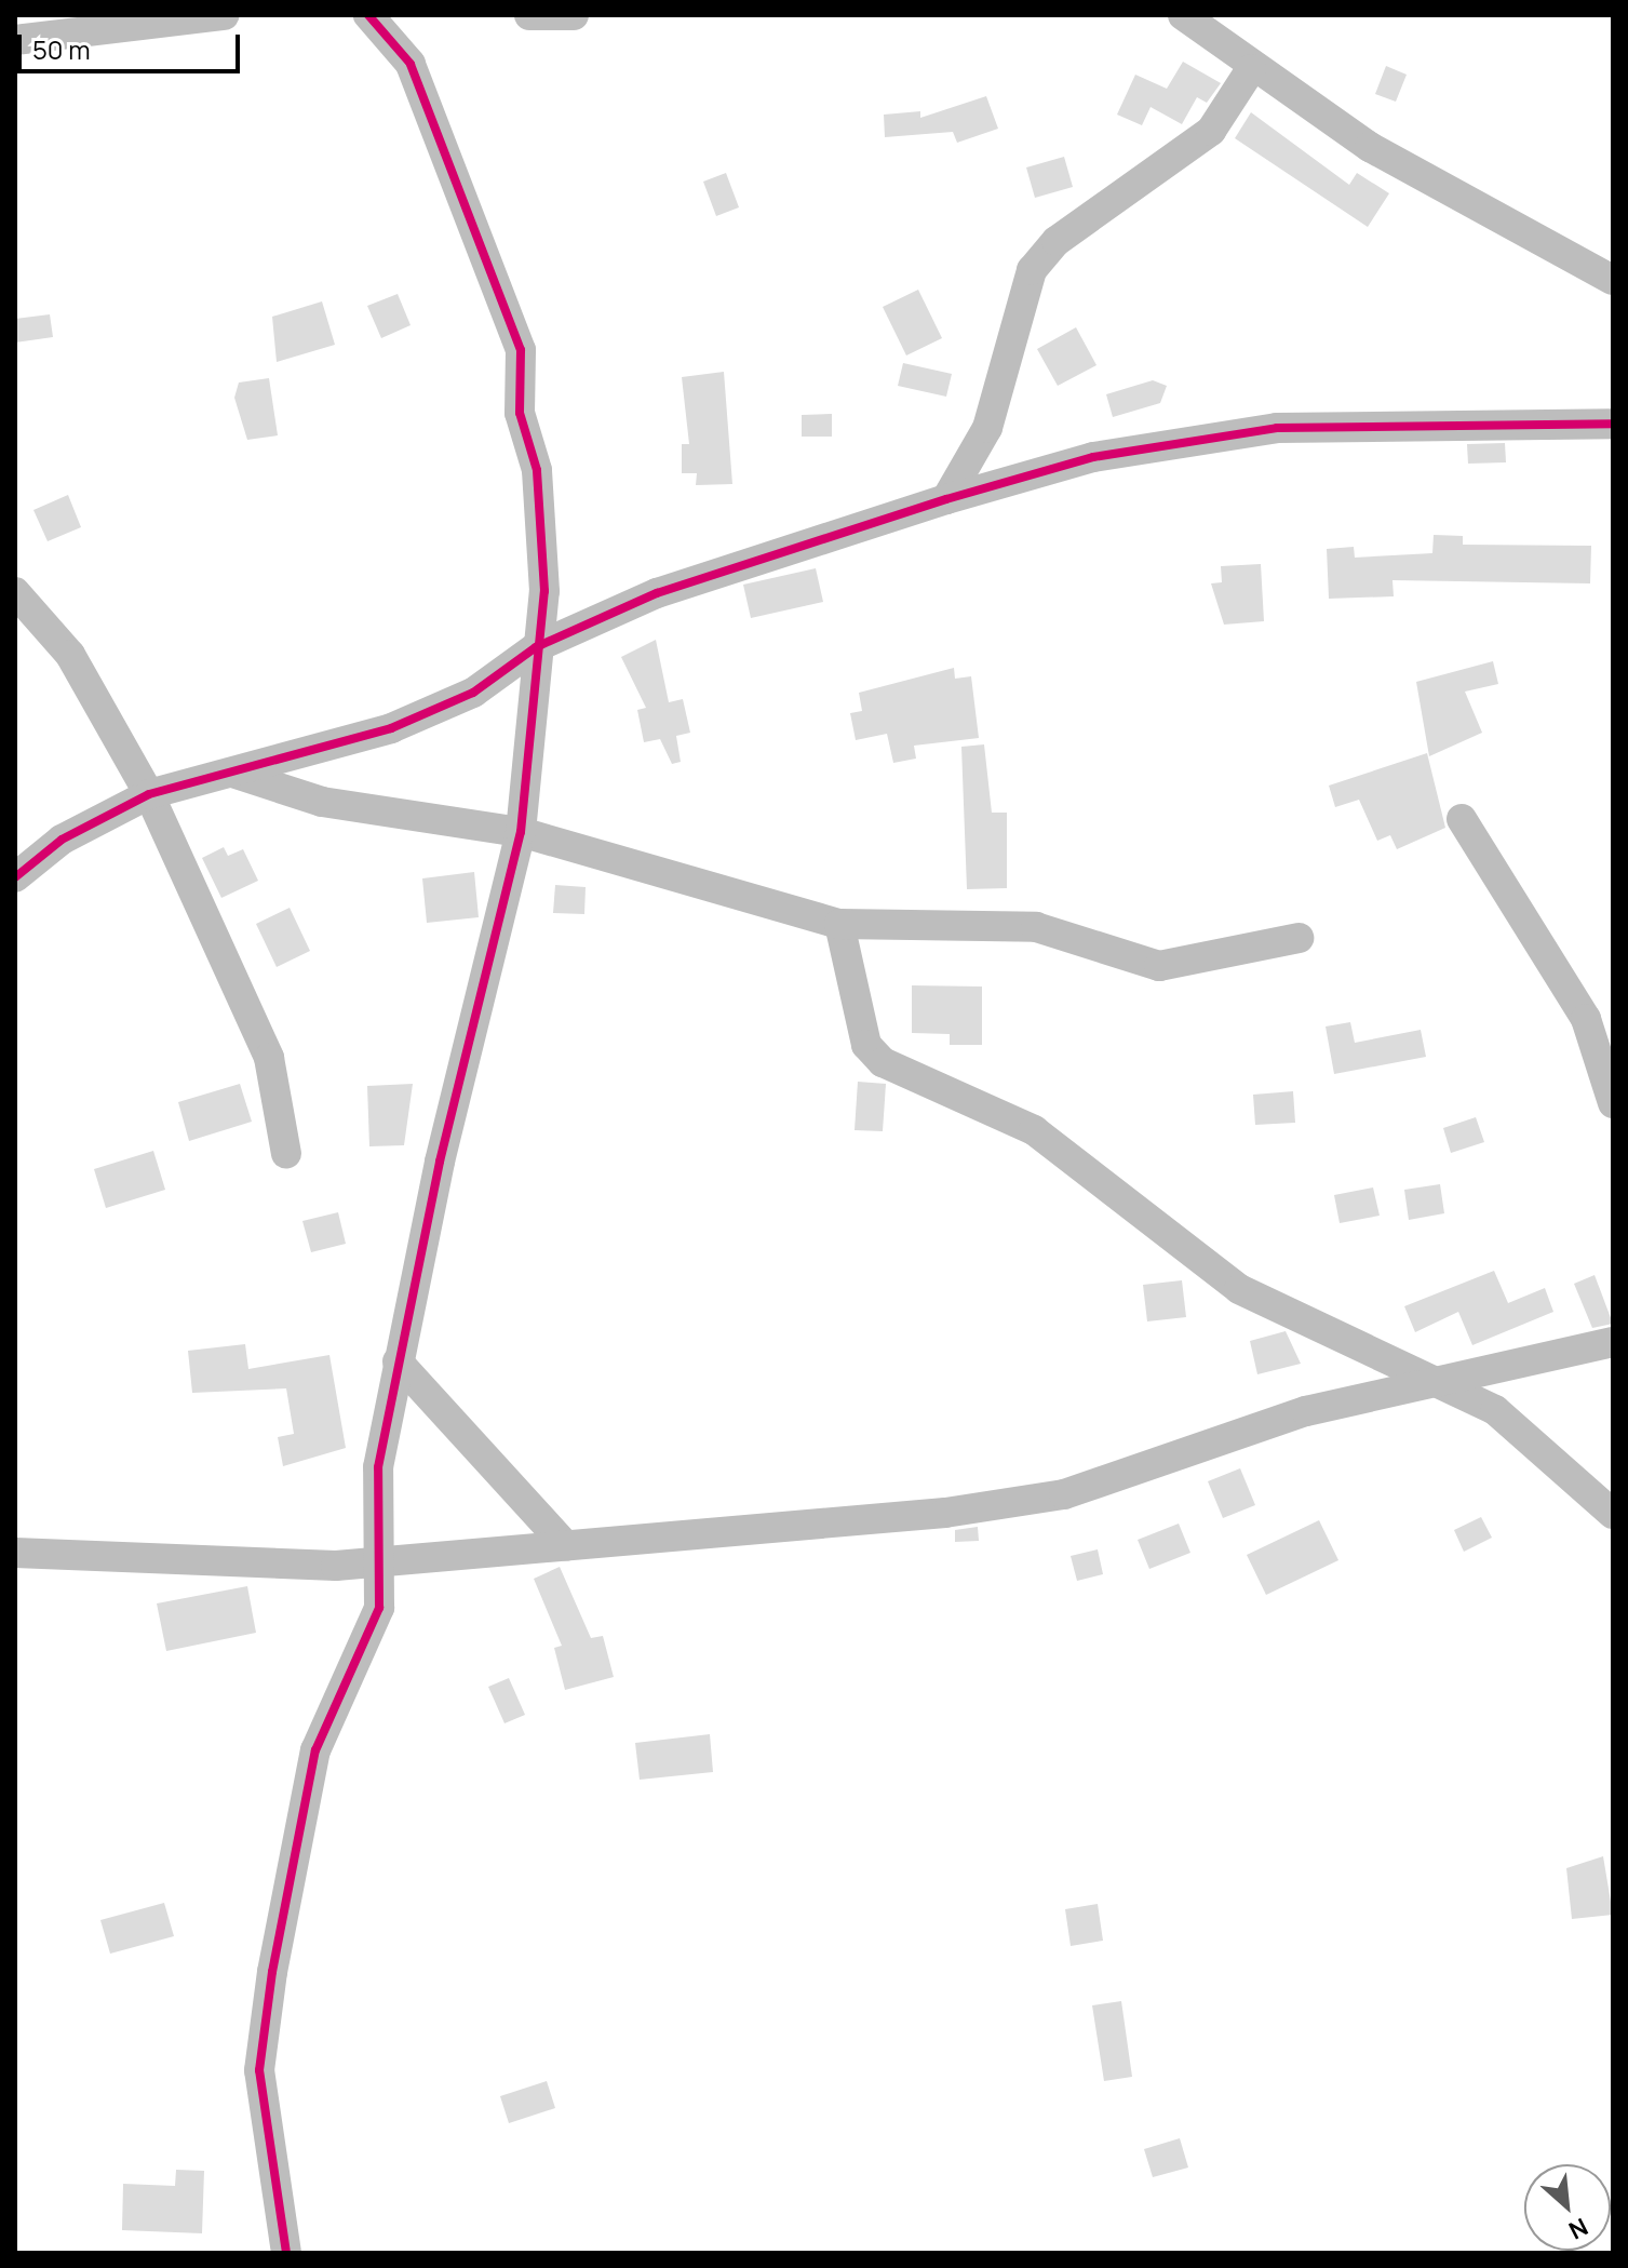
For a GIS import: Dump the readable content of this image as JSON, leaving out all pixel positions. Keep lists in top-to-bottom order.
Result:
{
  "scale_bar": "50 m",
  "north": "bottom right"
}
